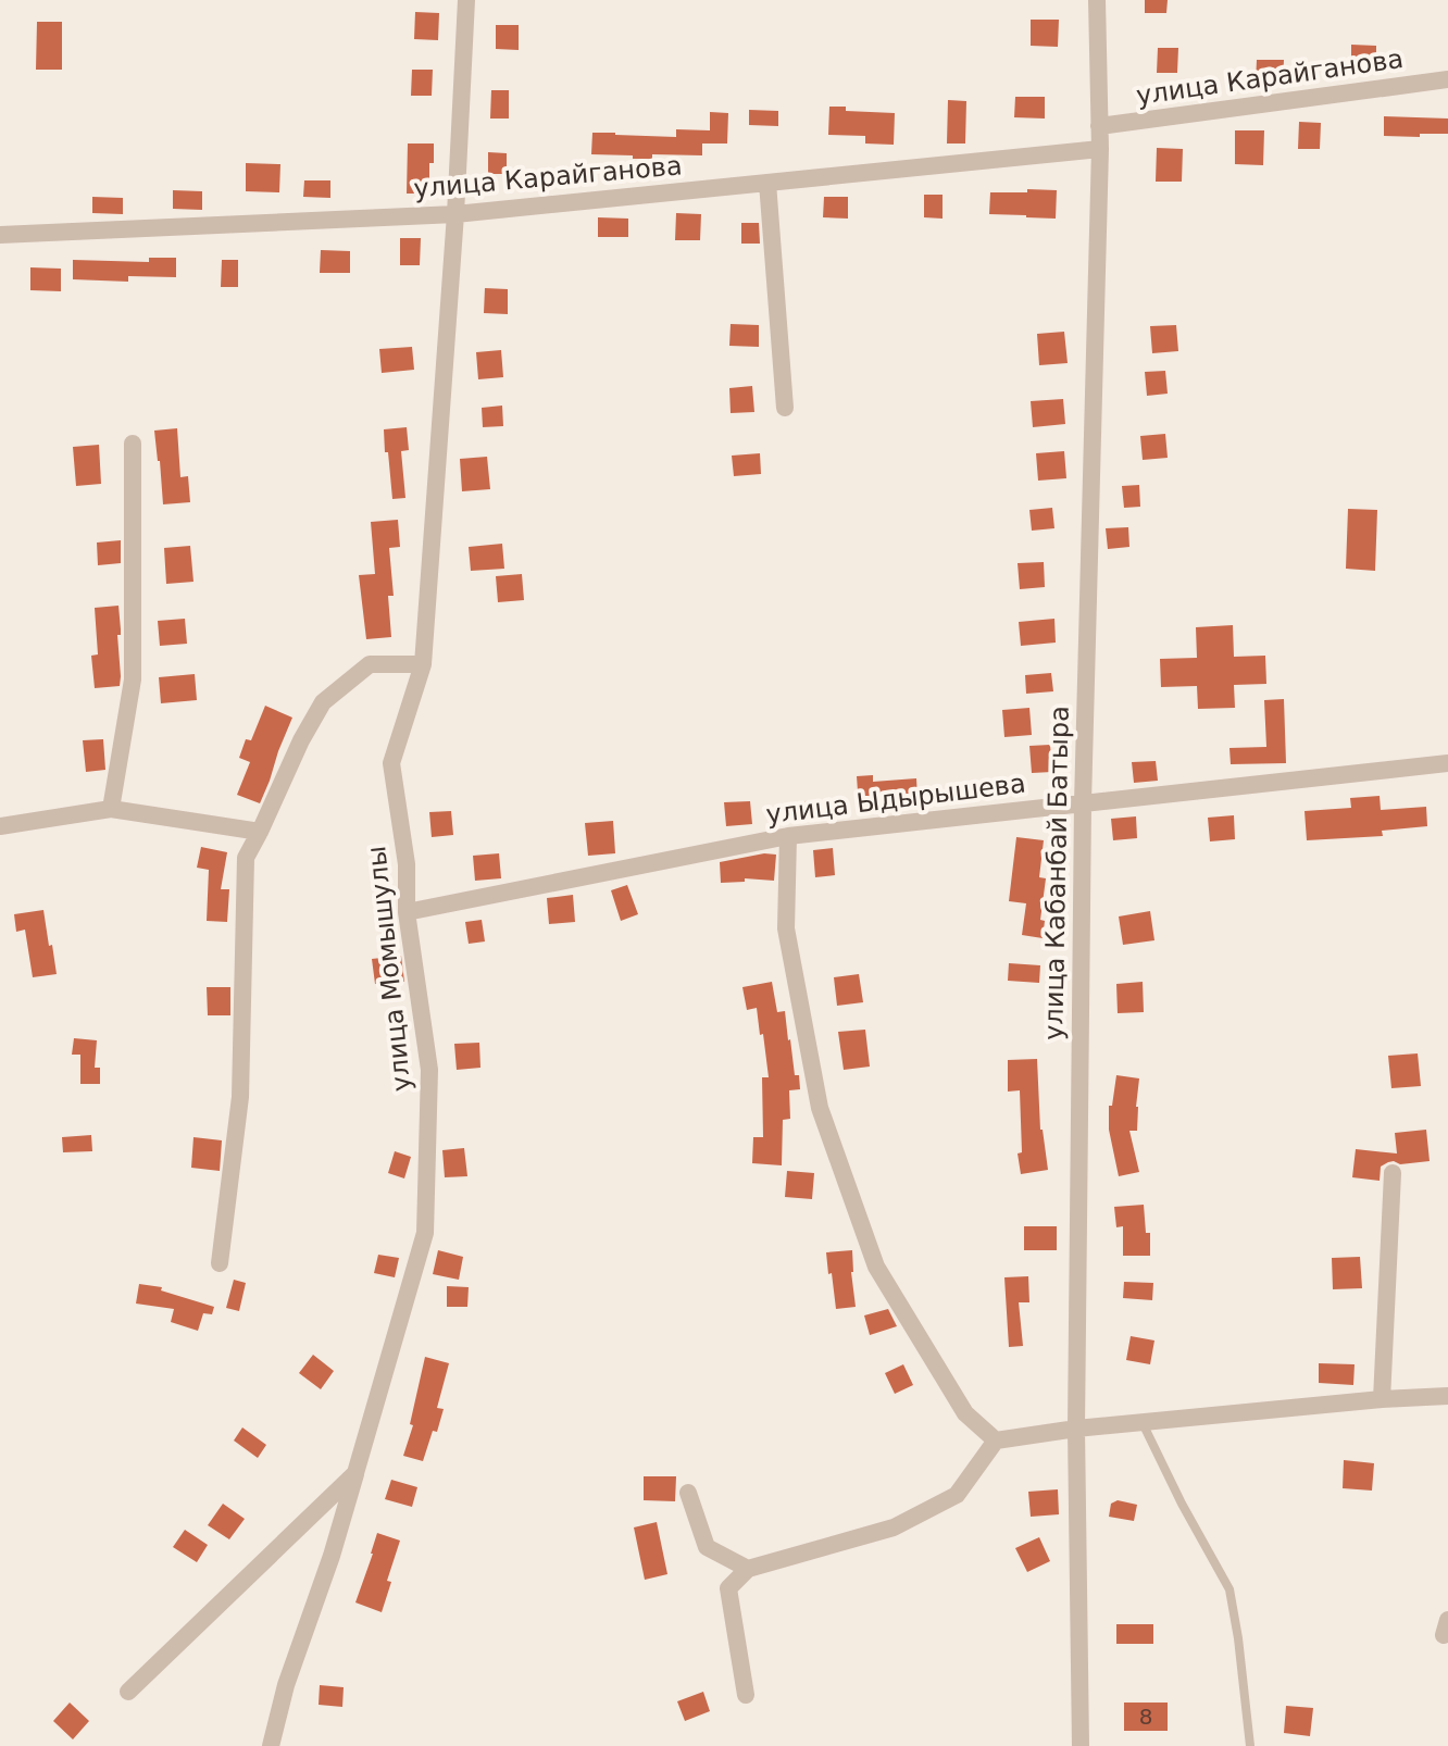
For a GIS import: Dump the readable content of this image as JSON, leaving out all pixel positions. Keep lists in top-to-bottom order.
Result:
{
  "streets": {
    "street": [
      "улица Карайганова",
      "улица Ыдырышева",
      "улица Кабанбай Батыра",
      "улица Момышулы"
    ]
  },
  "crossings": [
    ["улица Карайганова", "улица Кабанбай Батыра"],
    ["улица Карайганова", "улица Момышулы"],
    ["улица Ыдырышева", "улица Кабанбай Батыра"],
    ["улица Ыдырышева", "улица Момышулы"]
  ],
  "house_numbers": ["8"]
}
